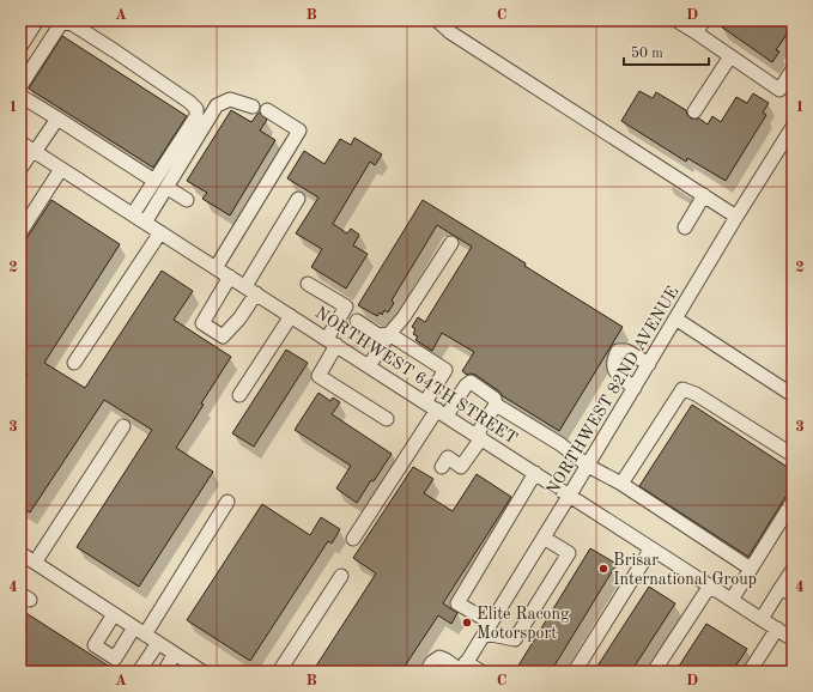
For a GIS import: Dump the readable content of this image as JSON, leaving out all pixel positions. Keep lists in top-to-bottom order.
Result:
{
  "streets": {
    "street": ["NORTHWEST 64TH STREET", "NORTHWEST 82ND AVENUE"]
  },
  "crossings": [
    ["NORTHWEST 64TH STREET", "NORTHWEST 82ND AVENUE"]
  ],
  "places": ["Brisar International Group", "Elite Racong Motorsport"],
  "scale_bar": "50 m",
  "grid": {
    "columns": [
      "A",
      "B",
      "C",
      "D"
    ],
    "rows": [
      "1",
      "2",
      "3",
      "4"
    ]
  }
}
